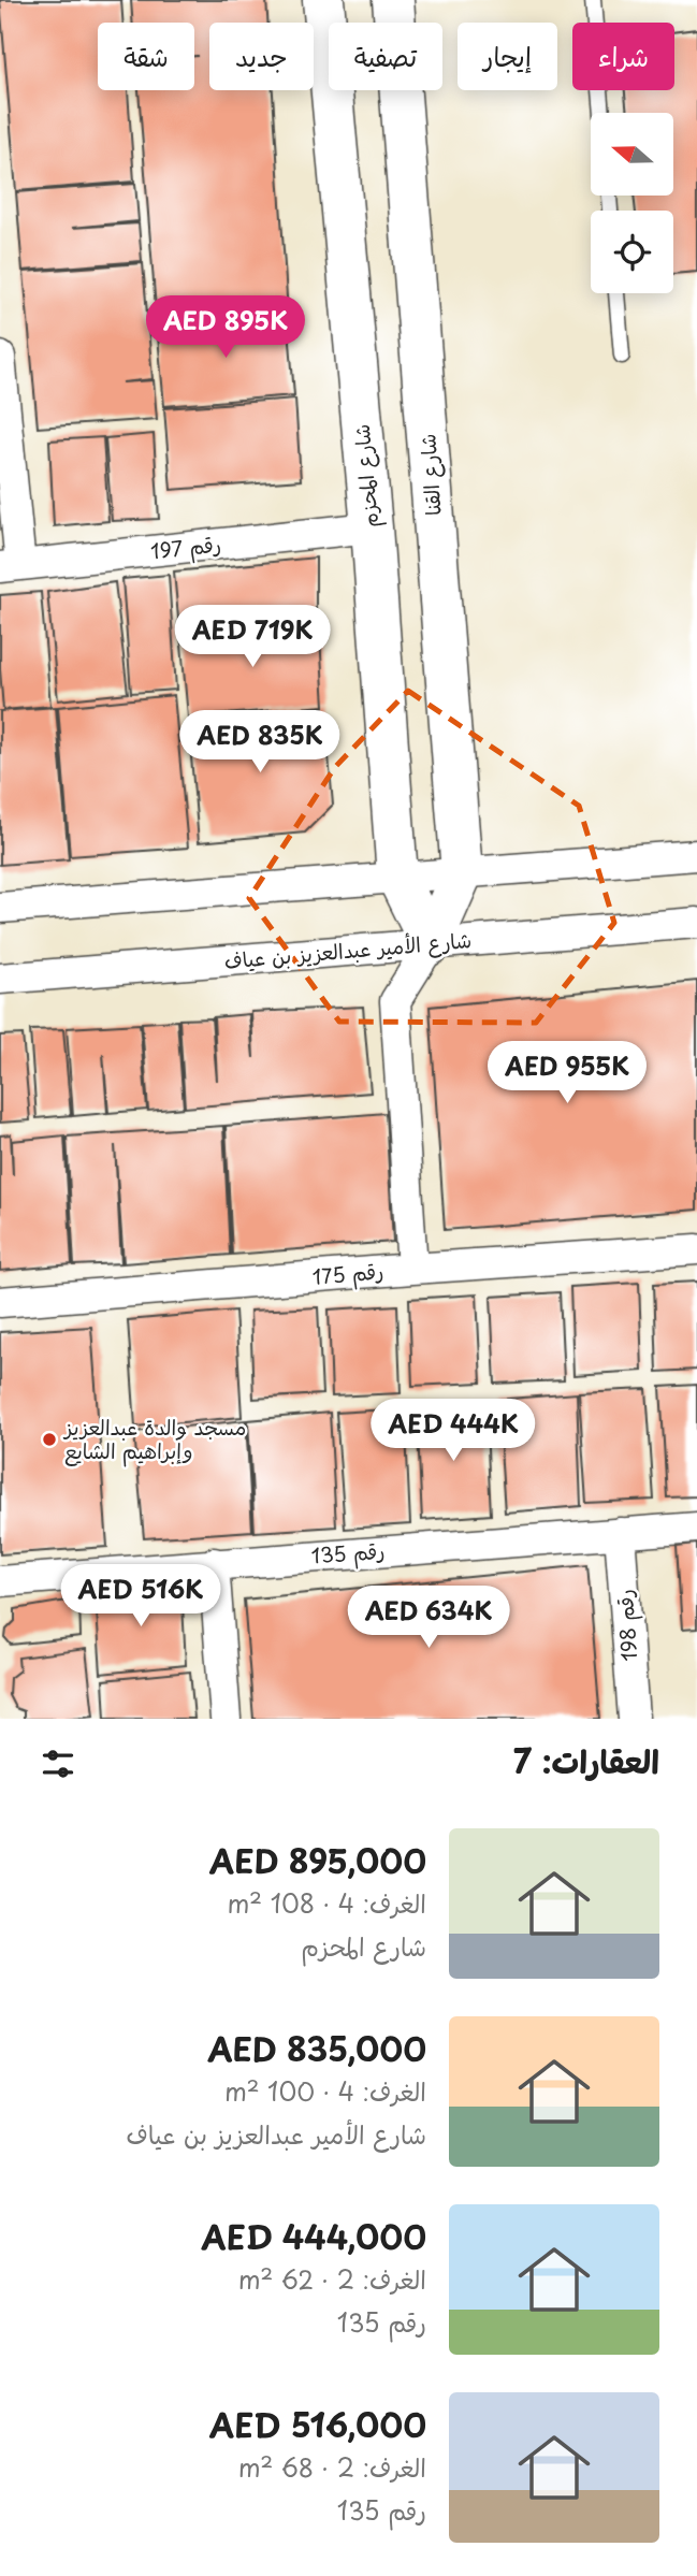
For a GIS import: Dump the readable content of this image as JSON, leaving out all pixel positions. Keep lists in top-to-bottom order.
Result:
{
  "streets": {
    "street": [
      "شارع القنا",
      "شارع المحزم",
      "رقم 197",
      "شارع الأمير عبدالعزيز بن عياف",
      "رقم 175",
      "رقم 135",
      "رقم 198"
    ]
  },
  "crossings": [
    ["شارع القنا", "شارع المحزم"],
    ["شارع القنا", "شارع الأمير عبدالعزيز بن عياف"],
    ["شارع المحزم", "رقم 197"],
    ["شارع المحزم", "شارع الأمير عبدالعزيز بن عياف"],
    ["رقم 135", "رقم 198"]
  ],
  "places": ["مسجد والدة عبدالعزيز وإبراهيم الشايع"],
  "north": "left",
  "page": {
    "chip": [
      "شراء",
      "إيجار",
      "تصفية",
      "جديد",
      "شقة"
    ],
    "price": [
      "AED 895K",
      "AED 719K",
      "AED 835K",
      "AED 955K",
      "AED 444K",
      "AED 516K",
      "AED 634K"
    ],
    "heading": "العقارات: 7",
    "list": [
      {
        "name": "AED 895,000",
        "note": "الغرف: 4 · 108 m² · شارع المحزم"
      },
      {
        "name": "AED 835,000",
        "note": "الغرف: 4 · 100 m² · شارع الأمير عبدالعزيز بن عياف"
      },
      {
        "name": "AED 444,000",
        "note": "الغرف: 2 · 62 m² · رقم 135"
      },
      {
        "name": "AED 516,000",
        "note": "الغرف: 2 · 68 m² · رقم 135"
      }
    ]
  }
}
